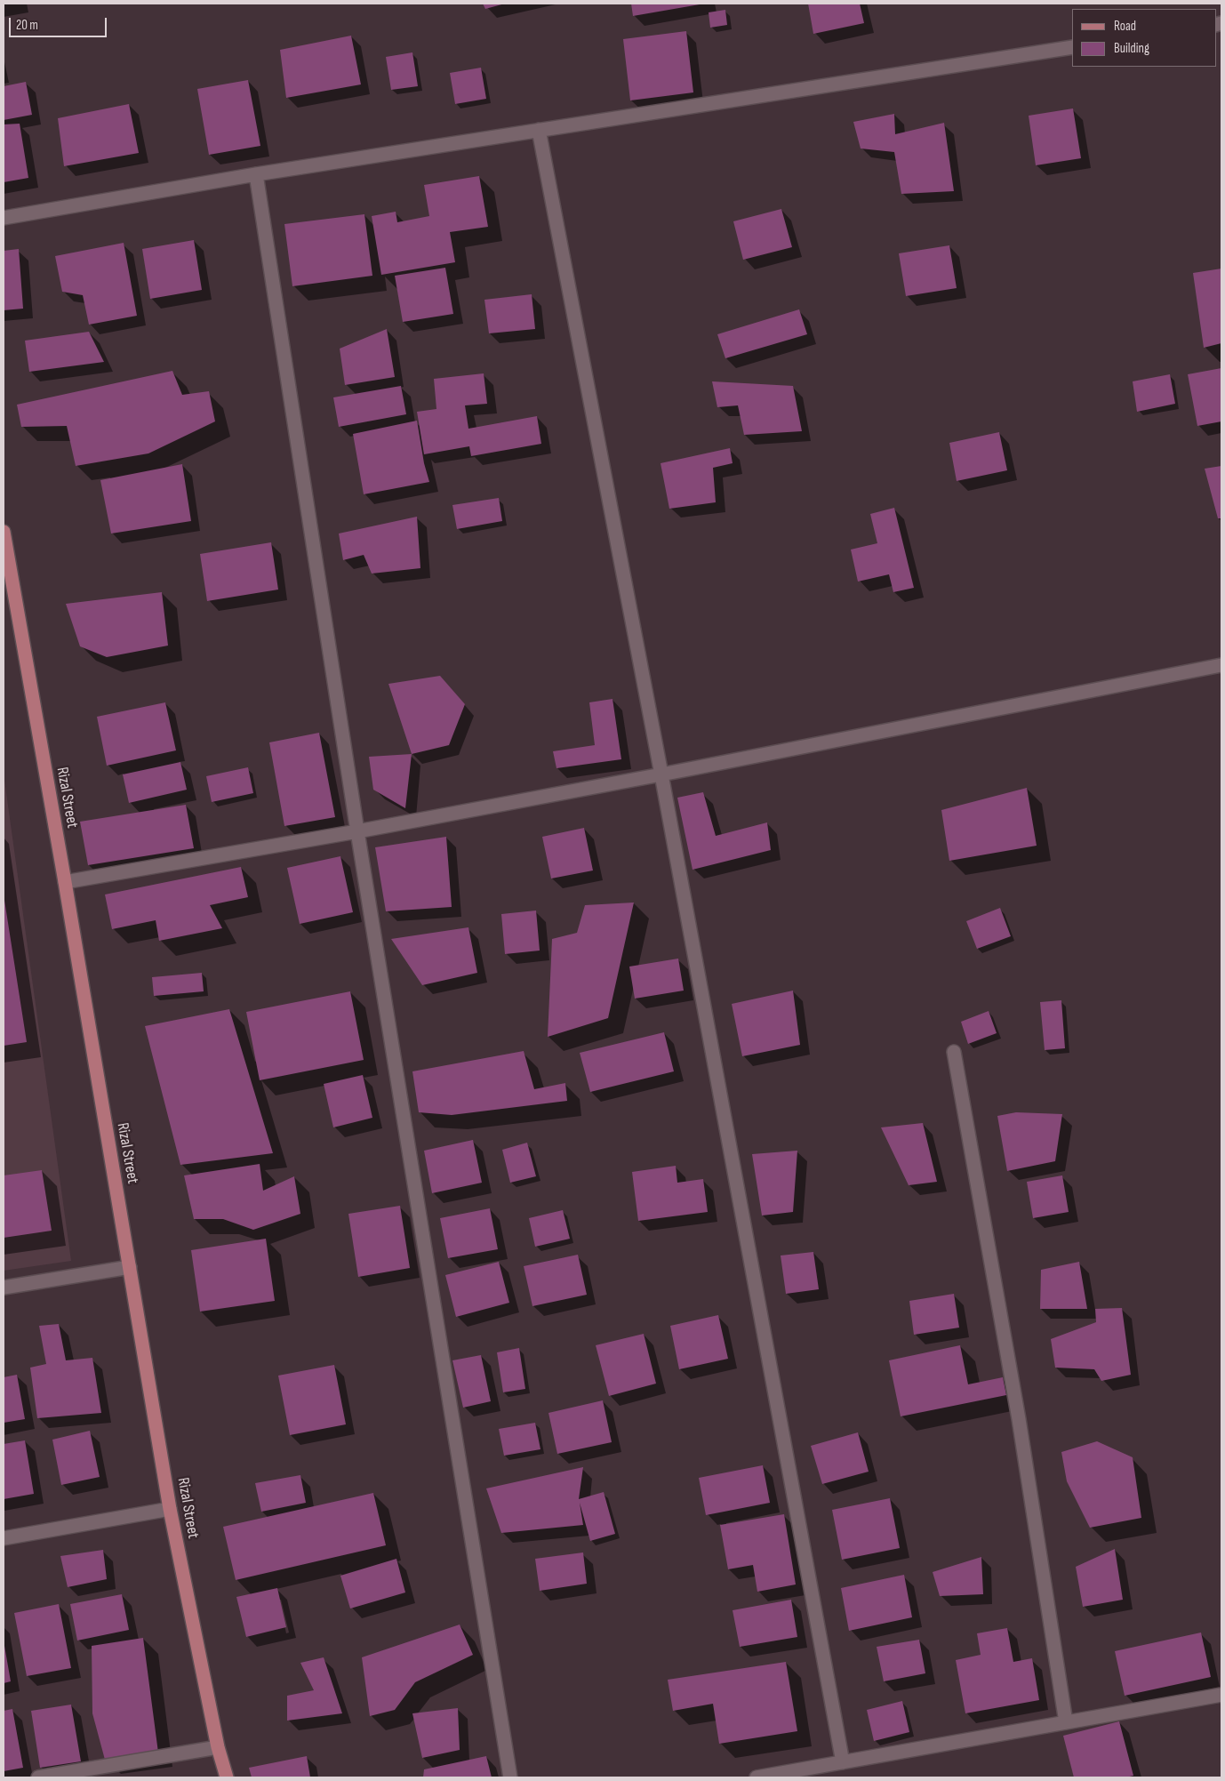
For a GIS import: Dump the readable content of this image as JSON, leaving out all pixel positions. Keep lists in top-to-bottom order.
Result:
{
  "streets": {
    "main road": ["Rizal Street"]
  },
  "legend": ["Road", "Building"],
  "scale_bar": "20 m"
}
